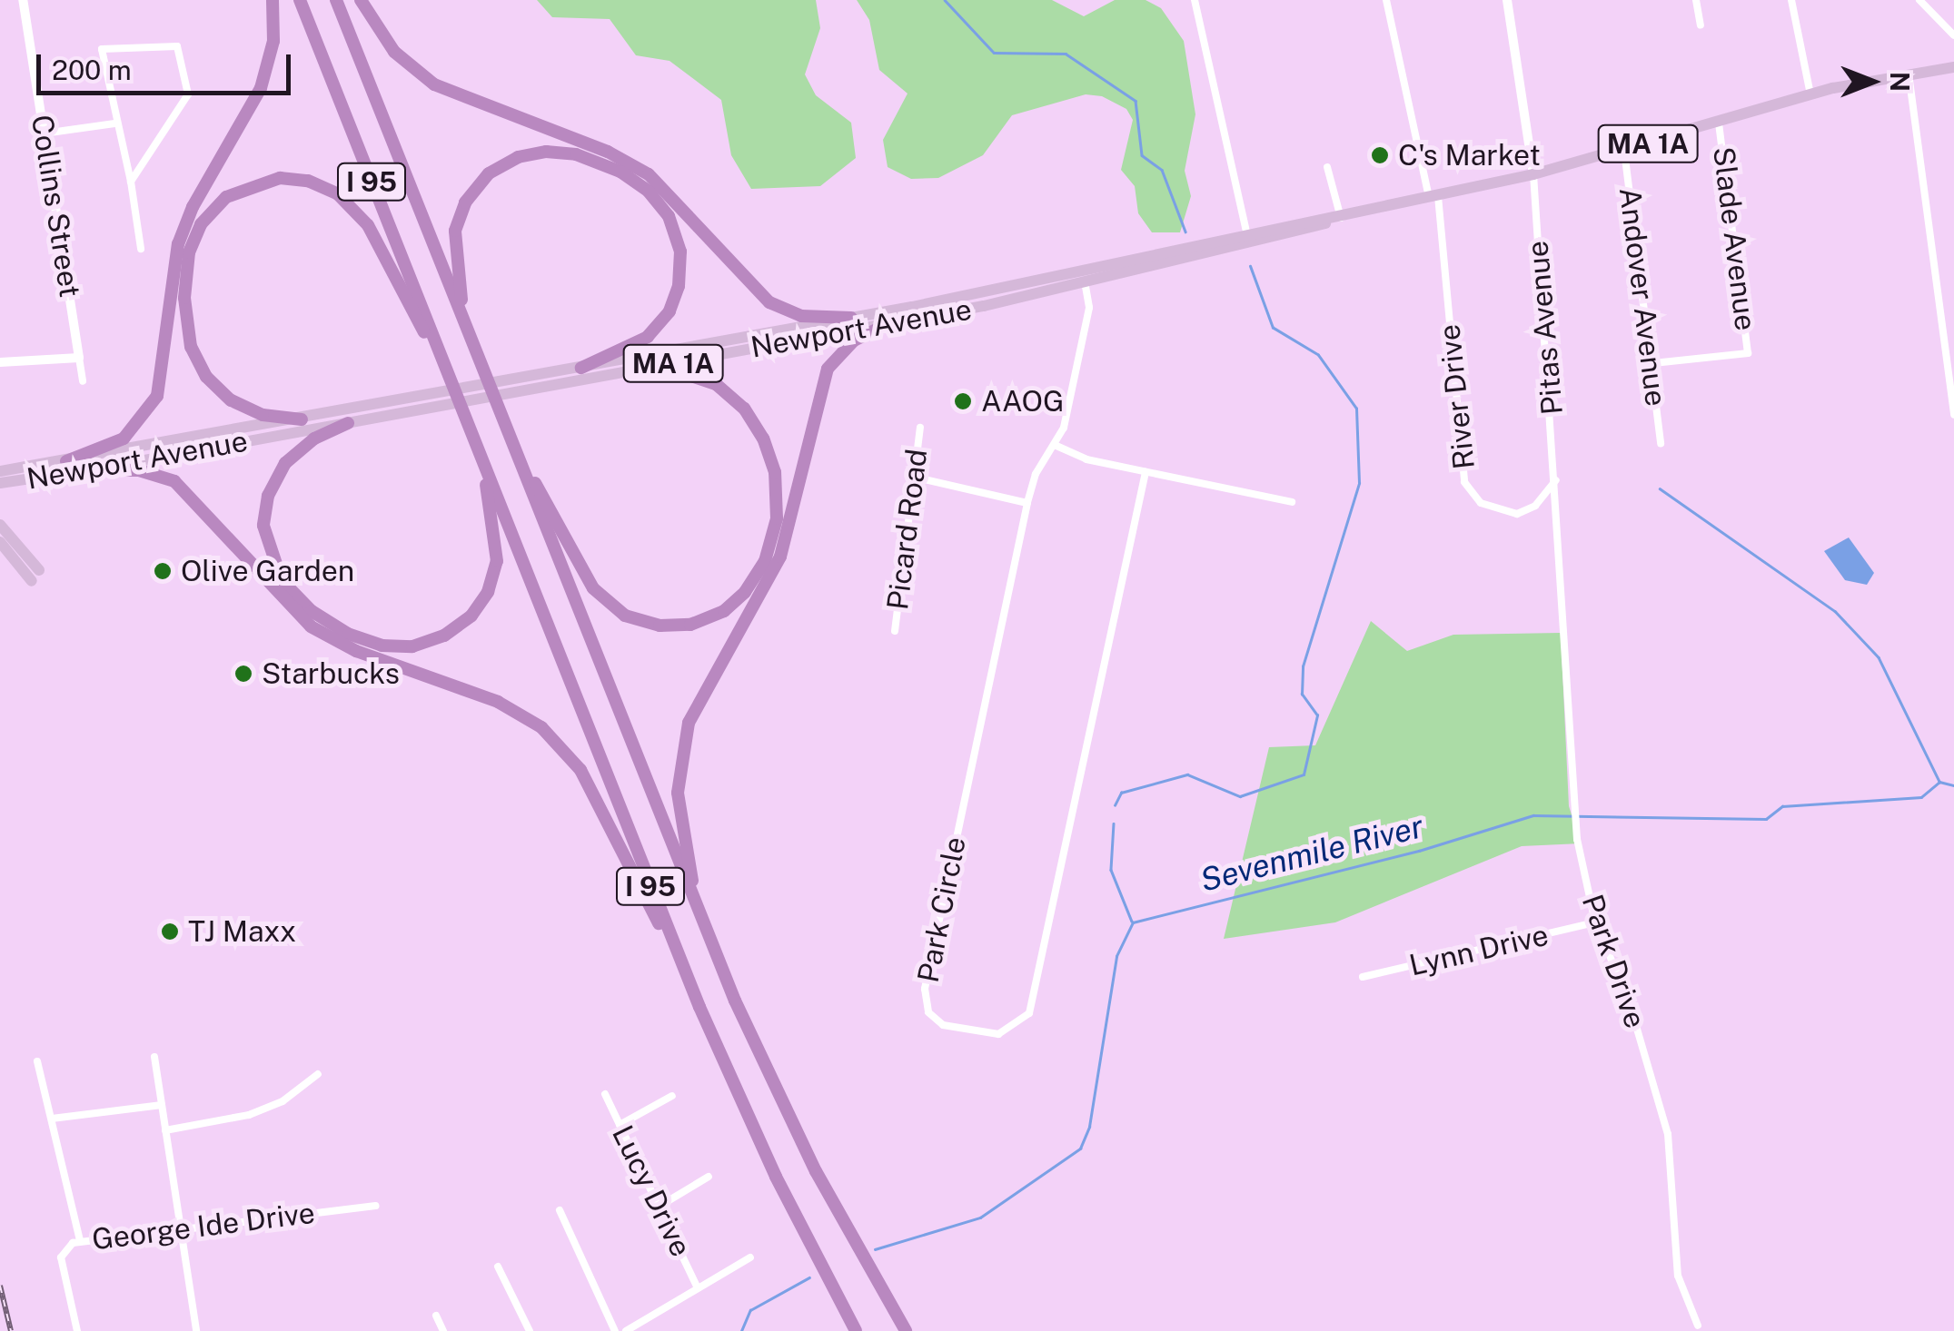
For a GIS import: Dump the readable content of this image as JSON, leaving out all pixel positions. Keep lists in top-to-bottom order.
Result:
{
  "streets": {
    "highway": ["I 95"],
    "main road": ["MA 1A", "Newport Avenue"],
    "street": [
      "Collins Street",
      "Slade Avenue",
      "Andover Avenue",
      "Pitas Avenue",
      "River Drive",
      "Picard Road",
      "Park Circle",
      "Lynn Drive",
      "Park Drive",
      "Lucy Drive",
      "George Ide Drive"
    ]
  },
  "crossings": [
    ["Slade Avenue", "Andover Avenue"],
    ["Slade Avenue", "Newport Avenue"],
    ["Andover Avenue", "Newport Avenue"],
    ["Pitas Avenue", "Newport Avenue"],
    ["Pitas Avenue", "River Drive"],
    ["Pitas Avenue", "Park Drive"],
    ["Newport Avenue", "River Drive"],
    ["Newport Avenue", "Park Circle"],
    ["River Drive", "Park Drive"],
    ["Lynn Drive", "Park Drive"]
  ],
  "water": ["Sevenmile River"],
  "places": [
    "C's Market",
    "AAOG",
    "Olive Garden",
    "Starbucks",
    "TJ Maxx"
  ],
  "scale_bar": "200 m",
  "north": "right"
}
